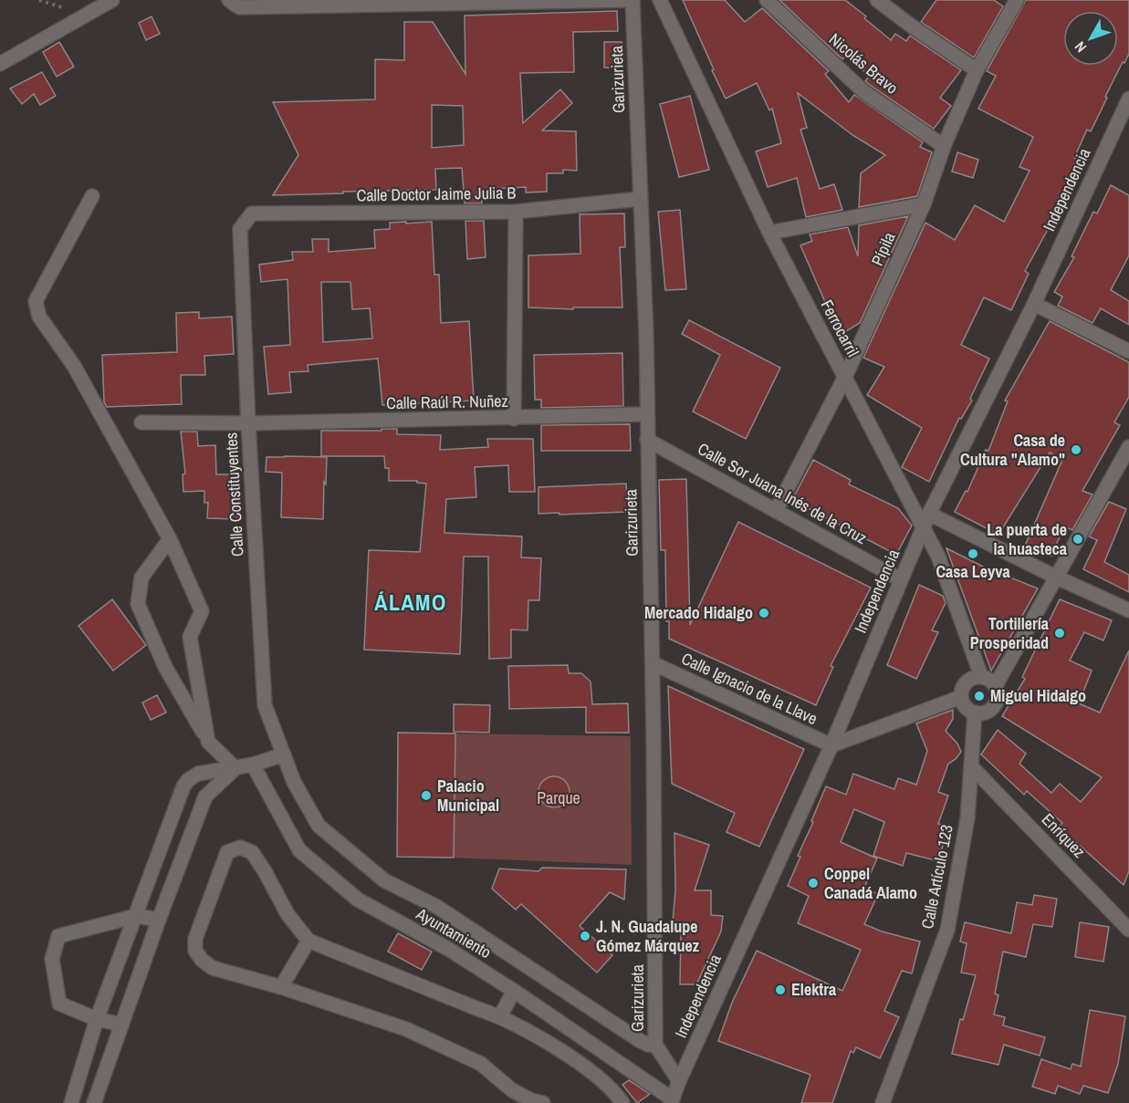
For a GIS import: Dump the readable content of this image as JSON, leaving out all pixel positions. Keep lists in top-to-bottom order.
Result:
{
  "streets": {
    "street": [
      "Nicolás Bravo",
      "Garizurieta",
      "Independencia",
      "Calle Doctor Jaime Julia B",
      "Pípila",
      "Ferrocarril",
      "Calle Raúl R. Nuñez",
      "Calle Sor Juana Inés de la Cruz",
      "Calle Constituyentes",
      "Calle Ignacio de la Llave",
      "Enríquez",
      "Calle Artículo 123",
      "Ayuntamiento"
    ]
  },
  "crossings": [
    ["Nicolás Bravo", "Pípila"],
    ["Garizurieta", "Calle Doctor Jaime Julia B"],
    ["Garizurieta", "Calle Raúl R. Nuñez"],
    ["Garizurieta", "Calle Sor Juana Inés de la Cruz"],
    ["Garizurieta", "Calle Ignacio de la Llave"],
    ["Garizurieta", "Ayuntamiento"],
    ["Independencia", "Ferrocarril"],
    ["Independencia", "Calle Sor Juana Inés de la Cruz"],
    ["Independencia", "Calle Ignacio de la Llave"],
    ["Independencia", "Ayuntamiento"],
    ["Calle Doctor Jaime Julia B", "Calle Constituyentes"],
    ["Pípila", "Ferrocarril"],
    ["Pípila", "Calle Sor Juana Inés de la Cruz"],
    ["Ferrocarril", "Calle Artículo 123"],
    ["Calle Raúl R. Nuñez", "Calle Constituyentes"],
    ["Calle Constituyentes", "Ayuntamiento"],
    ["Enríquez", "Calle Artículo 123"]
  ],
  "districts": ["ÁLAMO"],
  "parks": ["Parque"],
  "places": [
    "Casa de Cultura \"Alamo\"",
    "La puerta de la huasteca",
    "Casa Leyva",
    "Mercado Hidalgo",
    "Tortillería Prosperidad",
    "Miguel Hidalgo",
    "Palacio Municipal",
    "Coppel Canadá Alamo",
    "J. N. Guadalupe Gómez Márquez",
    "Elektra"
  ],
  "north": "bottom left"
}
